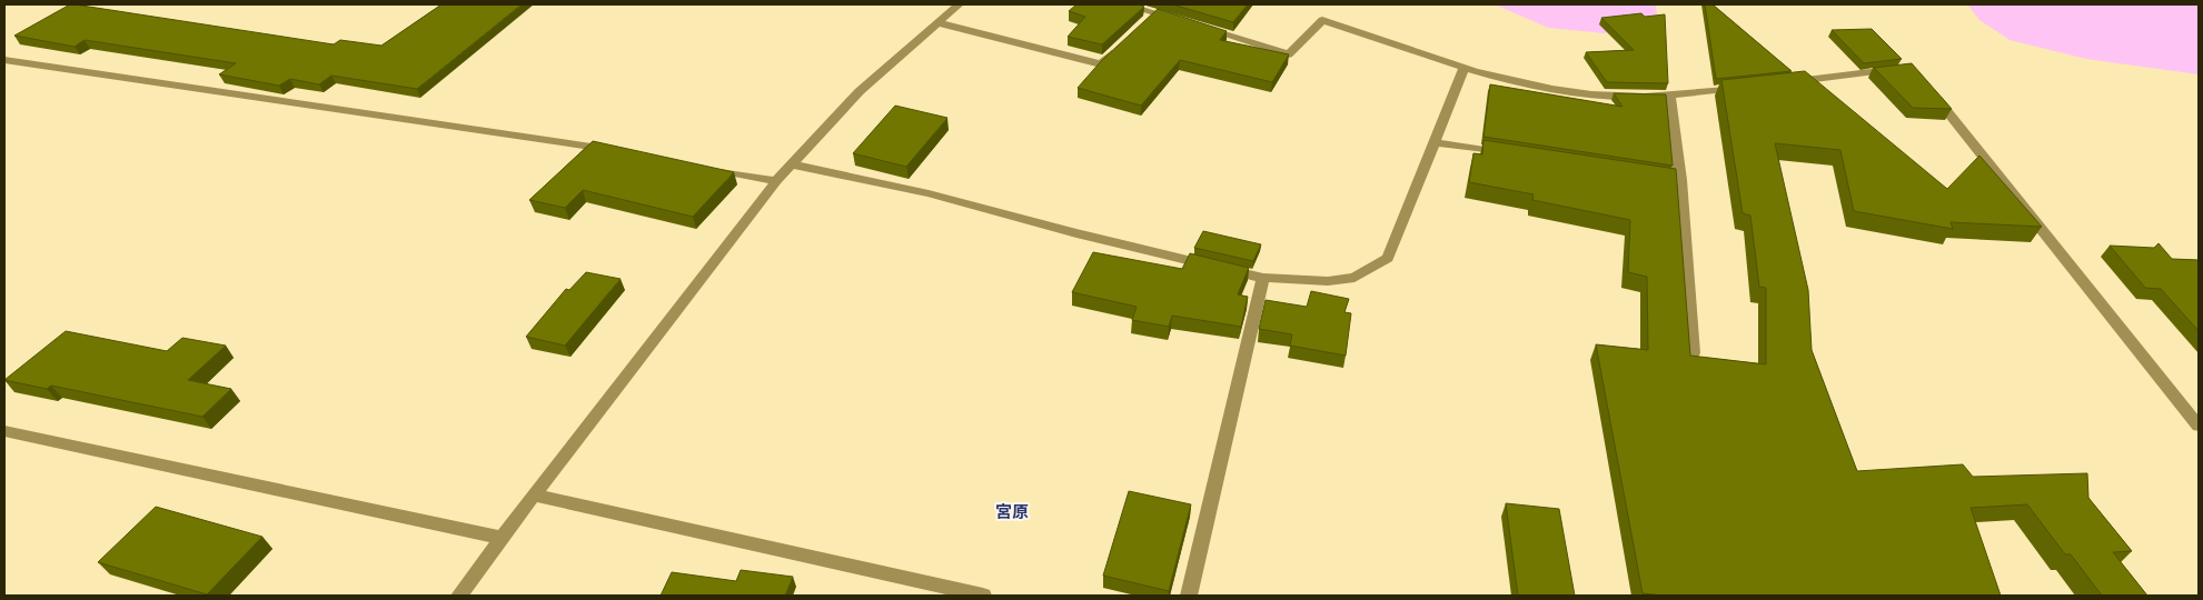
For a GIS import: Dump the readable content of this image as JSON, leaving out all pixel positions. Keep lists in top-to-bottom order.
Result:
{
  "districts": ["宮原"]
}
